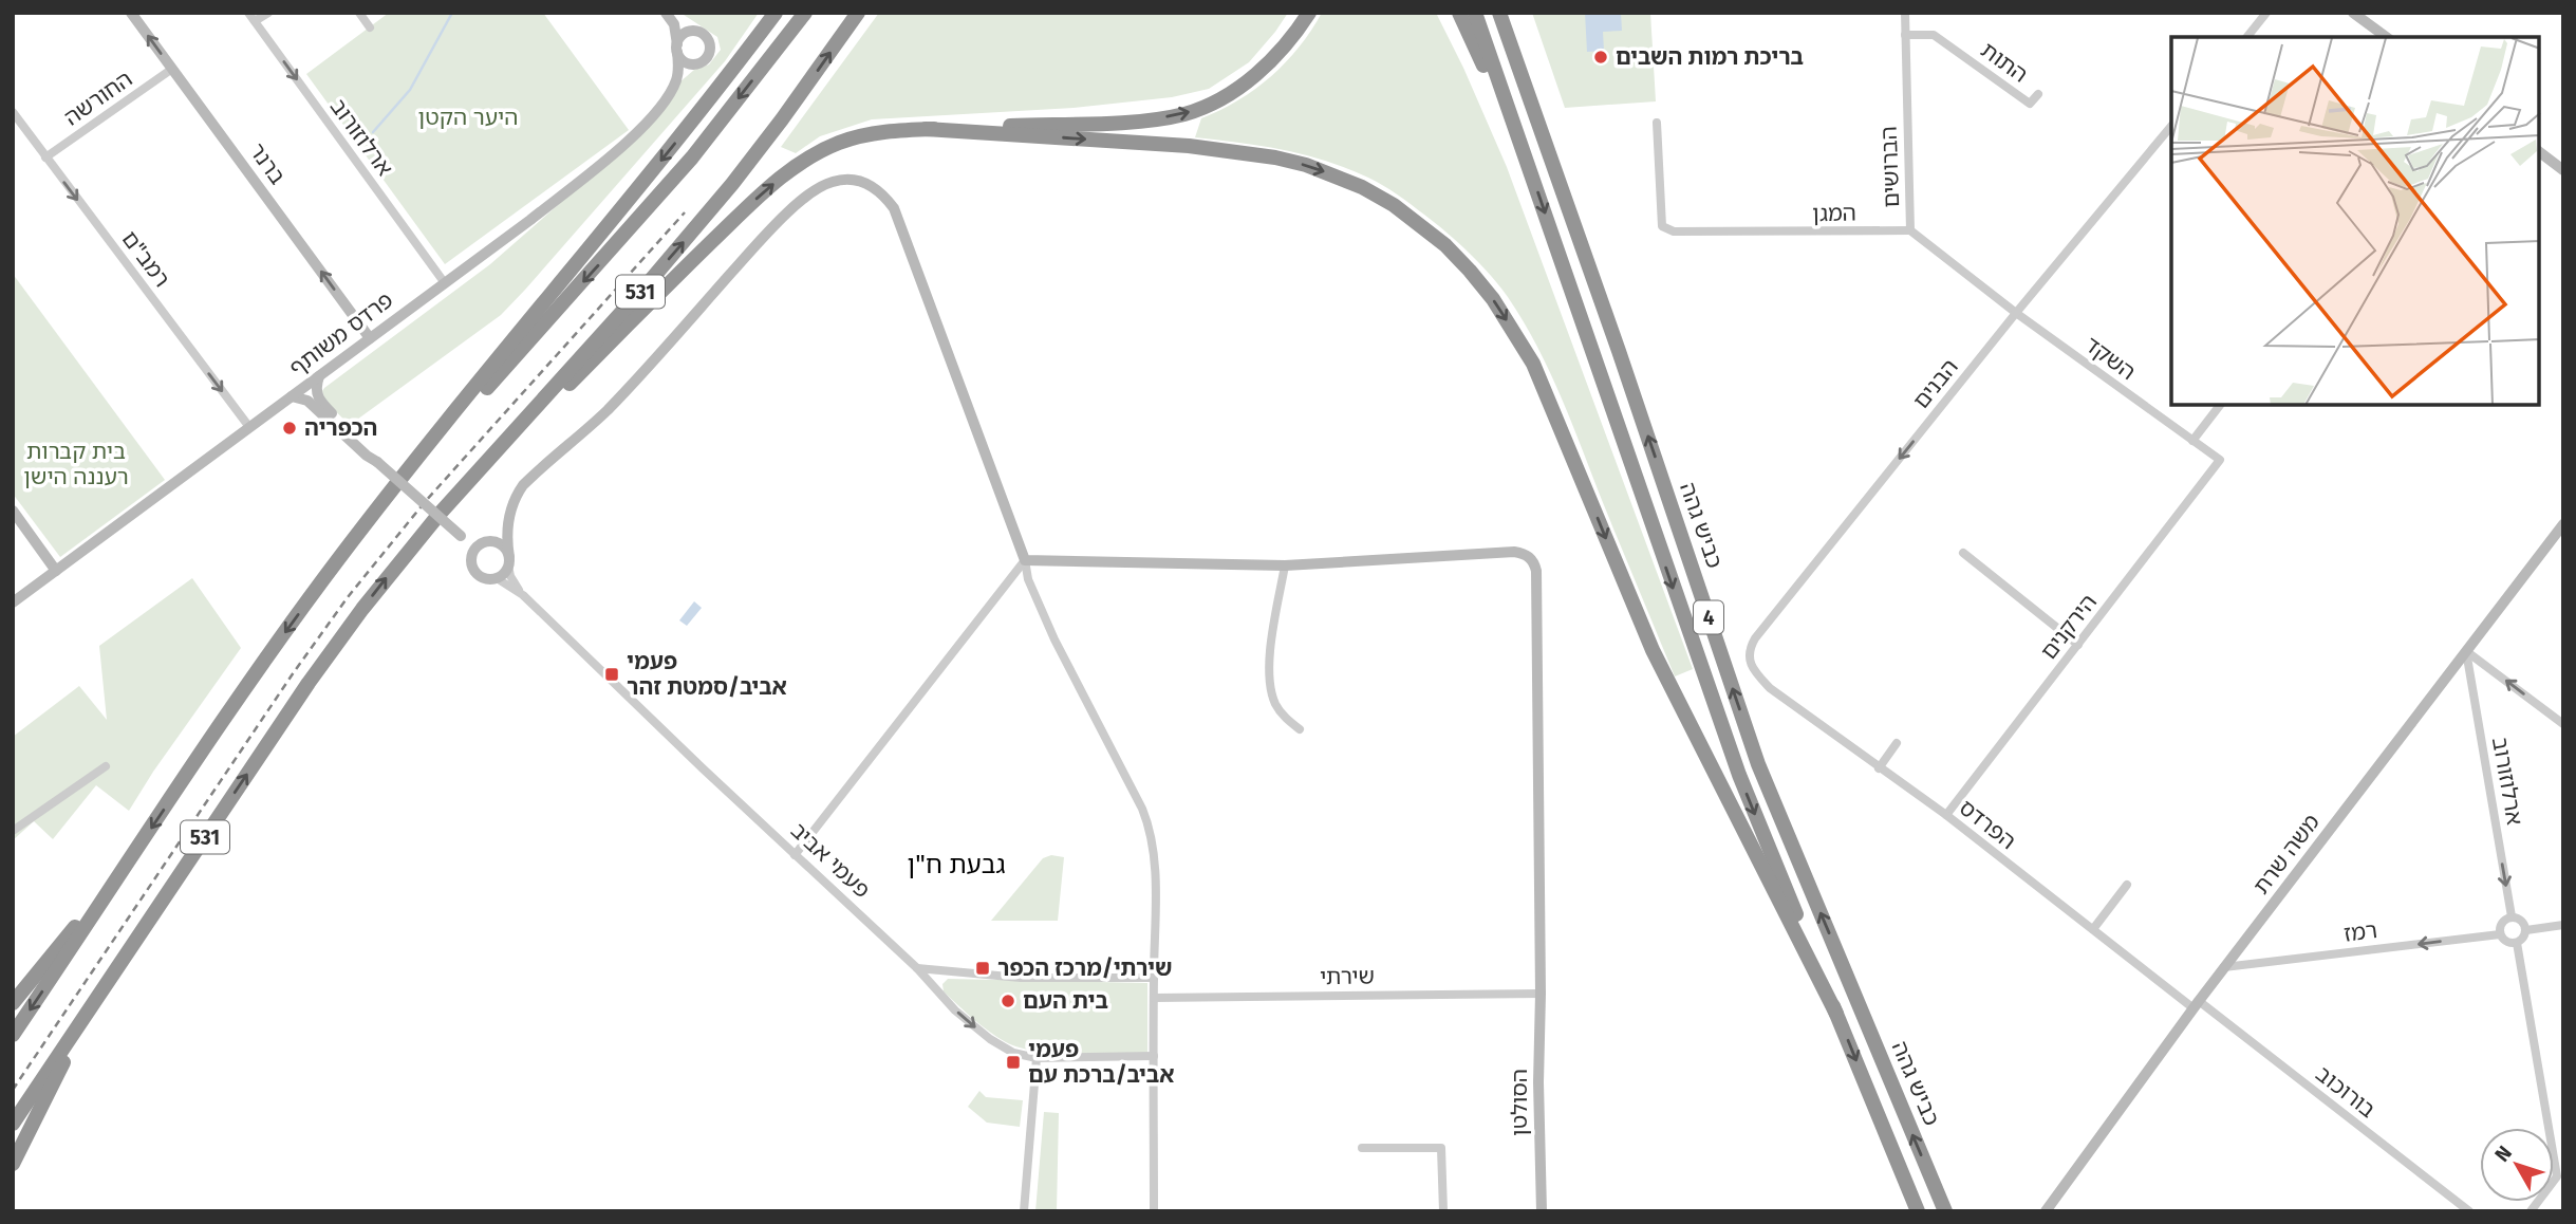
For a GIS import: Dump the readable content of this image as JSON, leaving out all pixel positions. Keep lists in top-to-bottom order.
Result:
{
  "streets": {
    "highway": ["531", "כביש גהה", "4"],
    "street": [
      "התות",
      "החורשה",
      "ארלוזורוב",
      "ברנר",
      "הברושים",
      "המגן",
      "רמב\"ם",
      "פרדס משותף",
      "השקד",
      "הבנים",
      "הירקנים",
      "הפרדס",
      "משה שרת",
      "פעמי אביב",
      "רמז",
      "שירתי",
      "בורוכוב",
      "הסולטן"
    ]
  },
  "crossings": [
    ["התות", "הברושים"],
    ["החורשה", "ברנר"],
    ["החורשה", "רמב\"ם"],
    ["ארלוזורוב", "פרדס משותף"],
    ["ארלוזורוב", "משה שרת"],
    ["ארלוזורוב", "רמז"],
    ["ברנר", "פרדס משותף"],
    ["הברושים", "המגן"],
    ["הברושים", "השקד"],
    ["הברושים", "הבנים"],
    ["רמב\"ם", "פרדס משותף"],
    ["השקד", "הבנים"],
    ["השקד", "הירקנים"],
    ["הבנים", "הפרדס"],
    ["הירקנים", "הפרדס"],
    ["הפרדס", "משה שרת"],
    ["הפרדס", "בורוכוב"],
    ["משה שרת", "רמז"],
    ["משה שרת", "בורוכוב"],
    ["שירתי", "הסולטן"]
  ],
  "one_way": [
    "ארלוזורוב",
    "ברנר",
    "רמב\"ם",
    "הבנים",
    "רמז"
  ],
  "districts": ["גבעת ח\"ן"],
  "parks": ["היער הקטן", "בית קברות רעננה הישן"],
  "places": {
    "other": ["בריכת רמות השבים", "הכפריה", "בית העם"],
    "transit": ["פעמי אביב/סמטת זהר", "שירתי/מרכז הכפר", "פעמי אביב/ברכת עם"]
  },
  "north": "top left"
}
